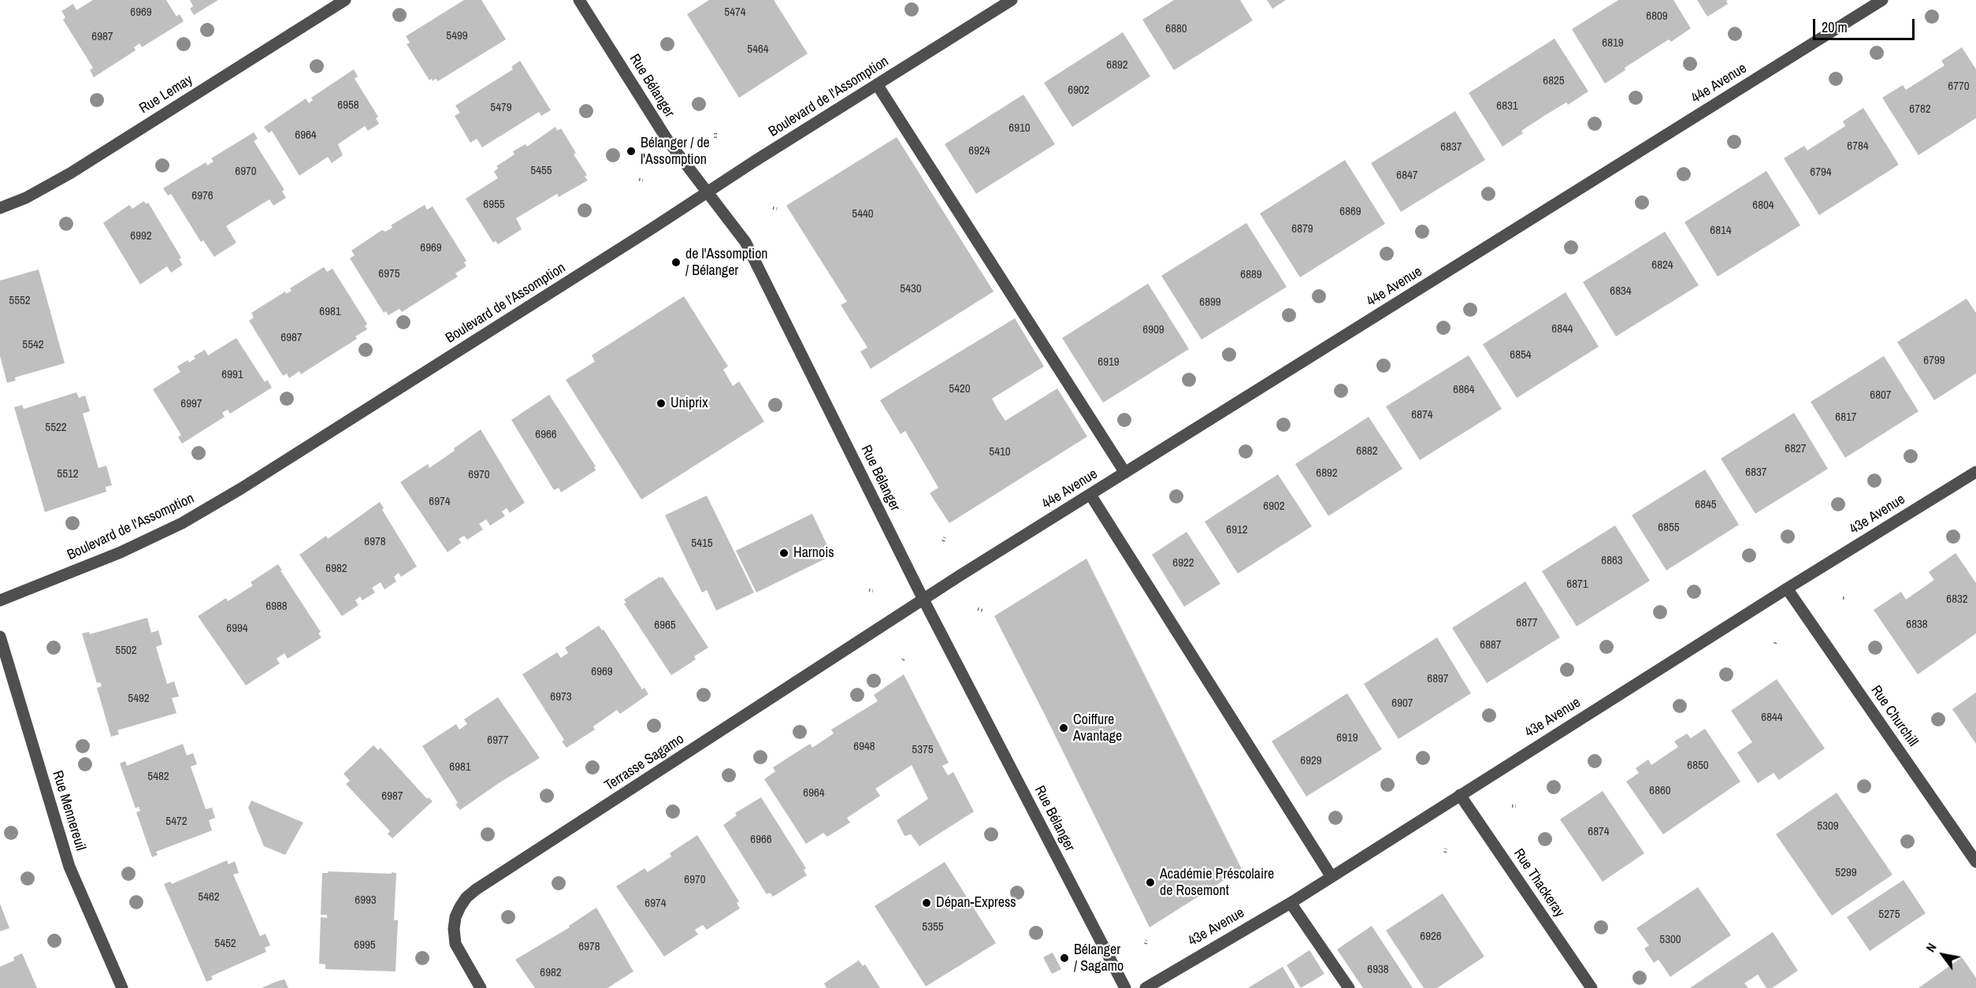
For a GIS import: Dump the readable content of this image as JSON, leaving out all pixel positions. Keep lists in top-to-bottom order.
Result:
{
  "streets": {
    "street": [
      "44e Avenue",
      "Rue Bélanger",
      "Rue Lemay",
      "Boulevard de l'Assomption",
      "43e Avenue",
      "Rue Churchill",
      "Terrasse Sagamo",
      "Rue Mennereuil",
      "Rue Thackeray"
    ]
  },
  "crossings": [
    ["44e Avenue", "Rue Bélanger"],
    ["44e Avenue", "Terrasse Sagamo"],
    ["Rue Bélanger", "Boulevard de l'Assomption"],
    ["Rue Bélanger", "Terrasse Sagamo"],
    ["43e Avenue", "Rue Churchill"],
    ["43e Avenue", "Rue Thackeray"]
  ],
  "places": [
    "Bélanger / de l'Assomption",
    "de l'Assomption / Bélanger",
    "Uniprix",
    "Harnois",
    "Coiffure Avantage",
    "Académie Préscolaire de Rosemont",
    "Dépan-Express",
    "Bélanger / Sagamo"
  ],
  "house_numbers": [
    "6969",
    "5474",
    "6809",
    "6880",
    "5499",
    "6987",
    "6819",
    "5464",
    "6892",
    "6825",
    "6770",
    "6902",
    "6958",
    "6831",
    "5479",
    "6782",
    "6910",
    "6964",
    "6784",
    "6837",
    "6924",
    "5455",
    "6970",
    "6794",
    "6847",
    "6976",
    "6955",
    "6804",
    "6869",
    "5440",
    "6879",
    "6814",
    "6992",
    "6969",
    "6824",
    "6975",
    "6889",
    "5430",
    "6834",
    "5552",
    "6899",
    "6981",
    "6844",
    "6909",
    "6987",
    "5542",
    "6854",
    "6799",
    "6919",
    "6991",
    "5420",
    "6864",
    "6807",
    "6997",
    "6874",
    "6817",
    "5522",
    "6966",
    "6827",
    "6882",
    "5410",
    "6837",
    "6892",
    "5512",
    "6970",
    "6974",
    "6845",
    "6902",
    "6855",
    "6912",
    "6978",
    "5415",
    "6863",
    "6922",
    "6982",
    "6871",
    "6832",
    "6988",
    "6877",
    "6838",
    "6965",
    "6994",
    "6887",
    "5502",
    "6969",
    "6897",
    "6973",
    "5492",
    "6907",
    "6844",
    "6919",
    "6977",
    "6948",
    "5375",
    "6929",
    "6850",
    "6981",
    "5482",
    "6860",
    "6964",
    "6987",
    "5472",
    "5309",
    "6874",
    "6966",
    "5299",
    "6970",
    "5462",
    "6993",
    "6974",
    "5275",
    "5355",
    "6926",
    "5300",
    "5452",
    "6995",
    "6978",
    "6938",
    "6982"
  ],
  "scale_bar": "20 m",
  "north": "top left"
}
